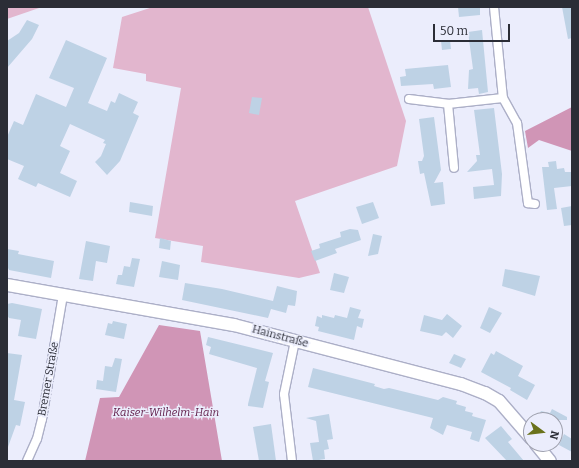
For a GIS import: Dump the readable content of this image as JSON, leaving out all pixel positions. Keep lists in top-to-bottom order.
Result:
{
  "streets": {
    "street": ["Hainstraße", "Bremer Straße"]
  },
  "crossings": [
    ["Hainstraße", "Bremer Straße"]
  ],
  "parks": ["Kaiser-Wilhelm-Hain"],
  "scale_bar": "50 m",
  "north": "right"
}
